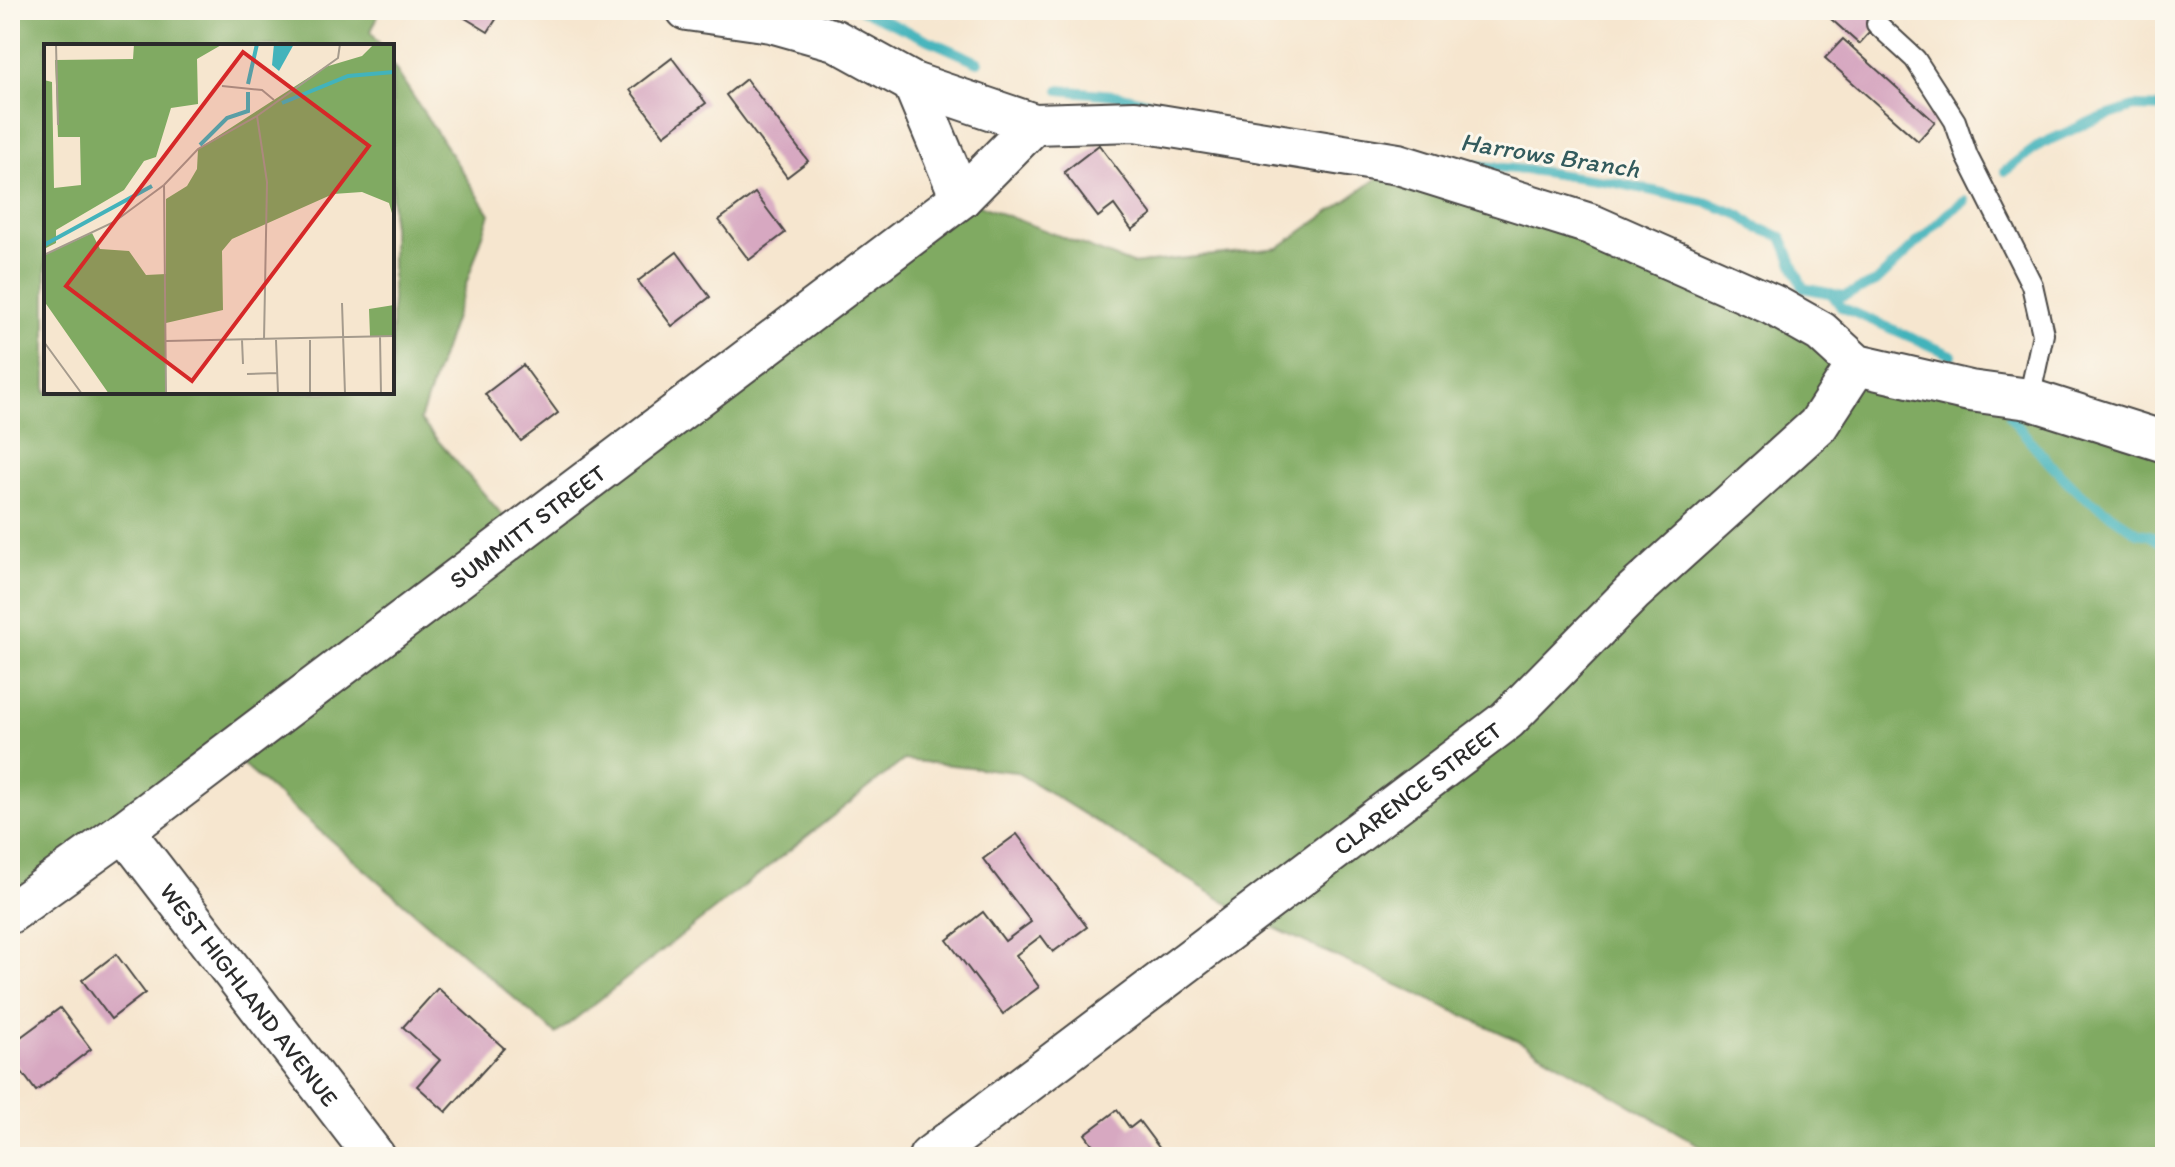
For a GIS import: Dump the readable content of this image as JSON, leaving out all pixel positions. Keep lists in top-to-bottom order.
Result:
{
  "streets": {
    "street": ["SUMMITT STREET", "CLARENCE STREET", "WEST HIGHLAND AVENUE"]
  },
  "crossings": [
    ["SUMMITT STREET", "WEST HIGHLAND AVENUE"]
  ],
  "water": ["Harrows Branch"]
}
